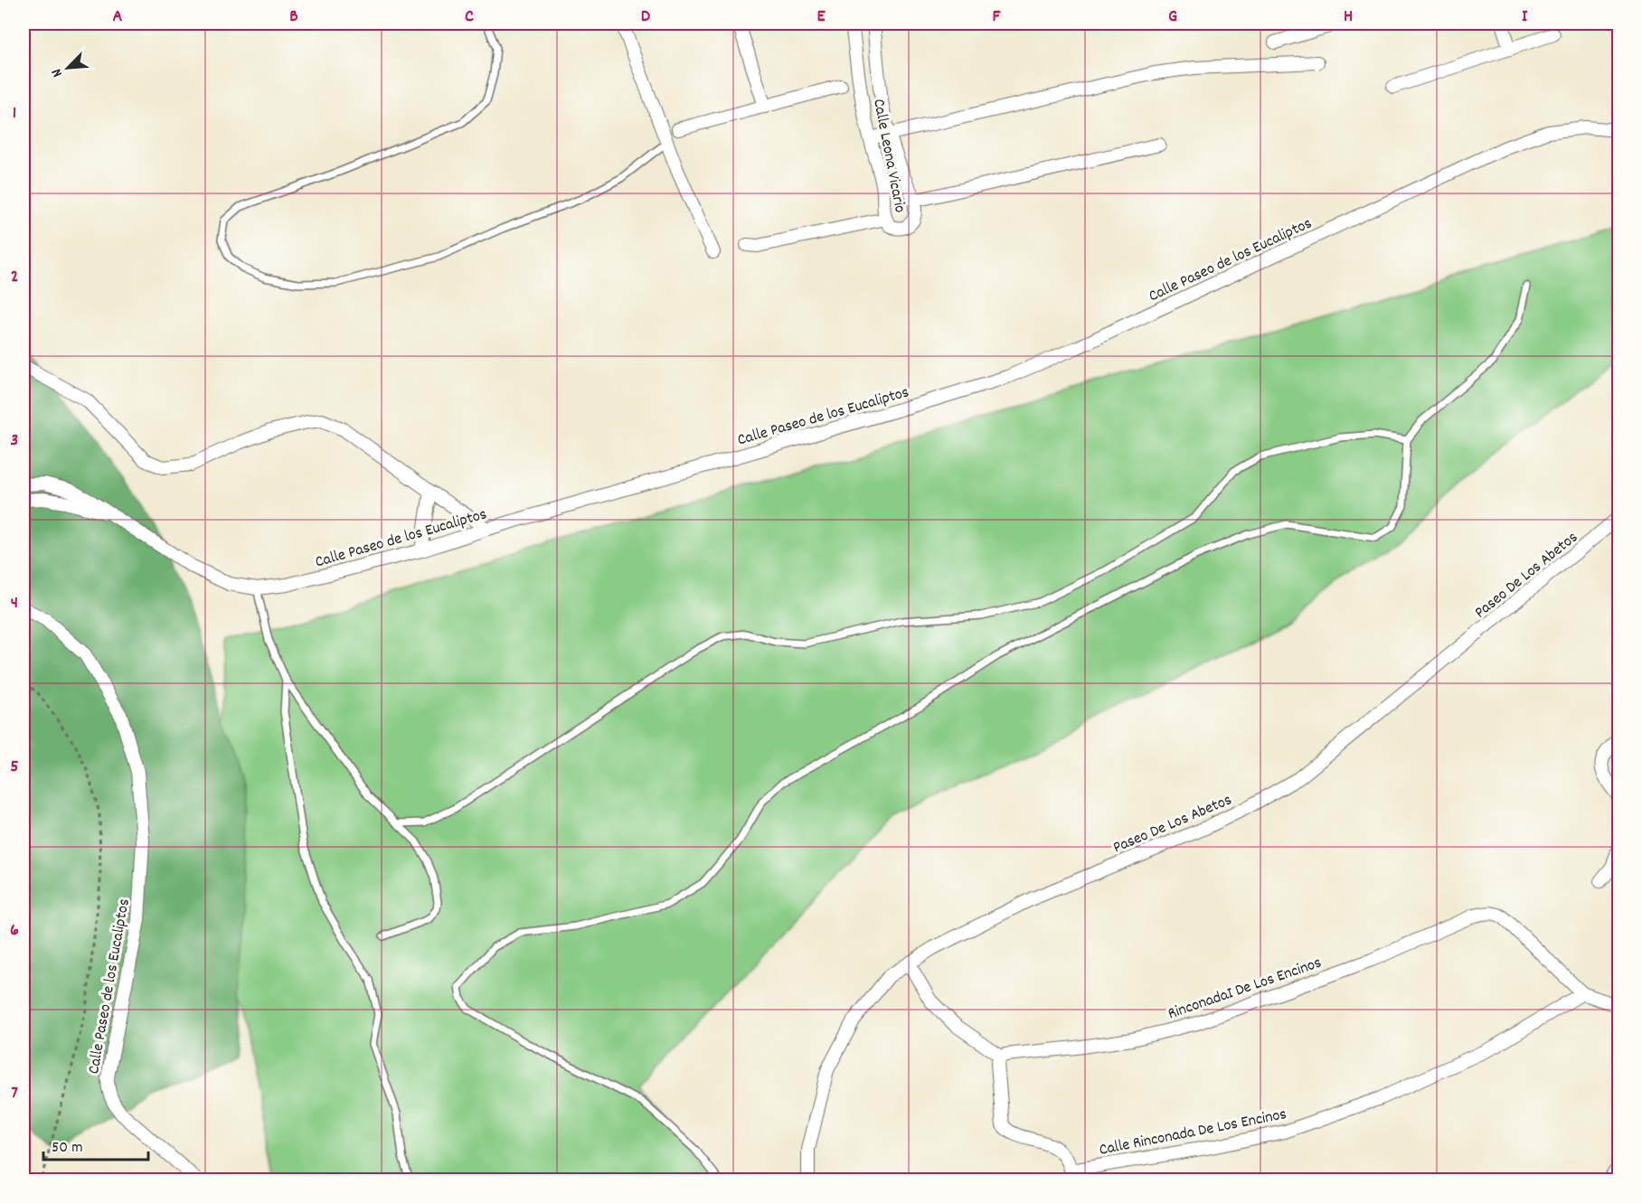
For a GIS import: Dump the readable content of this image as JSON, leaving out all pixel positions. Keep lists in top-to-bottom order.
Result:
{
  "streets": {
    "street": [
      "Calle Leona Vicario",
      "Calle Paseo de los Eucaliptos",
      "Paseo De Los Abetos",
      "RinconadaI De Los Encinos",
      "Calle Rinconada De Los Encinos"
    ]
  },
  "crossings": [
    ["RinconadaI De Los Encinos", "Calle Rinconada De Los Encinos"]
  ],
  "scale_bar": "50 m",
  "north": "bottom left",
  "grid": {
    "columns": [
      "A",
      "B",
      "C",
      "D",
      "E",
      "F",
      "G",
      "H",
      "I"
    ],
    "rows": [
      "1",
      "2",
      "3",
      "4",
      "5",
      "6",
      "7"
    ]
  }
}
